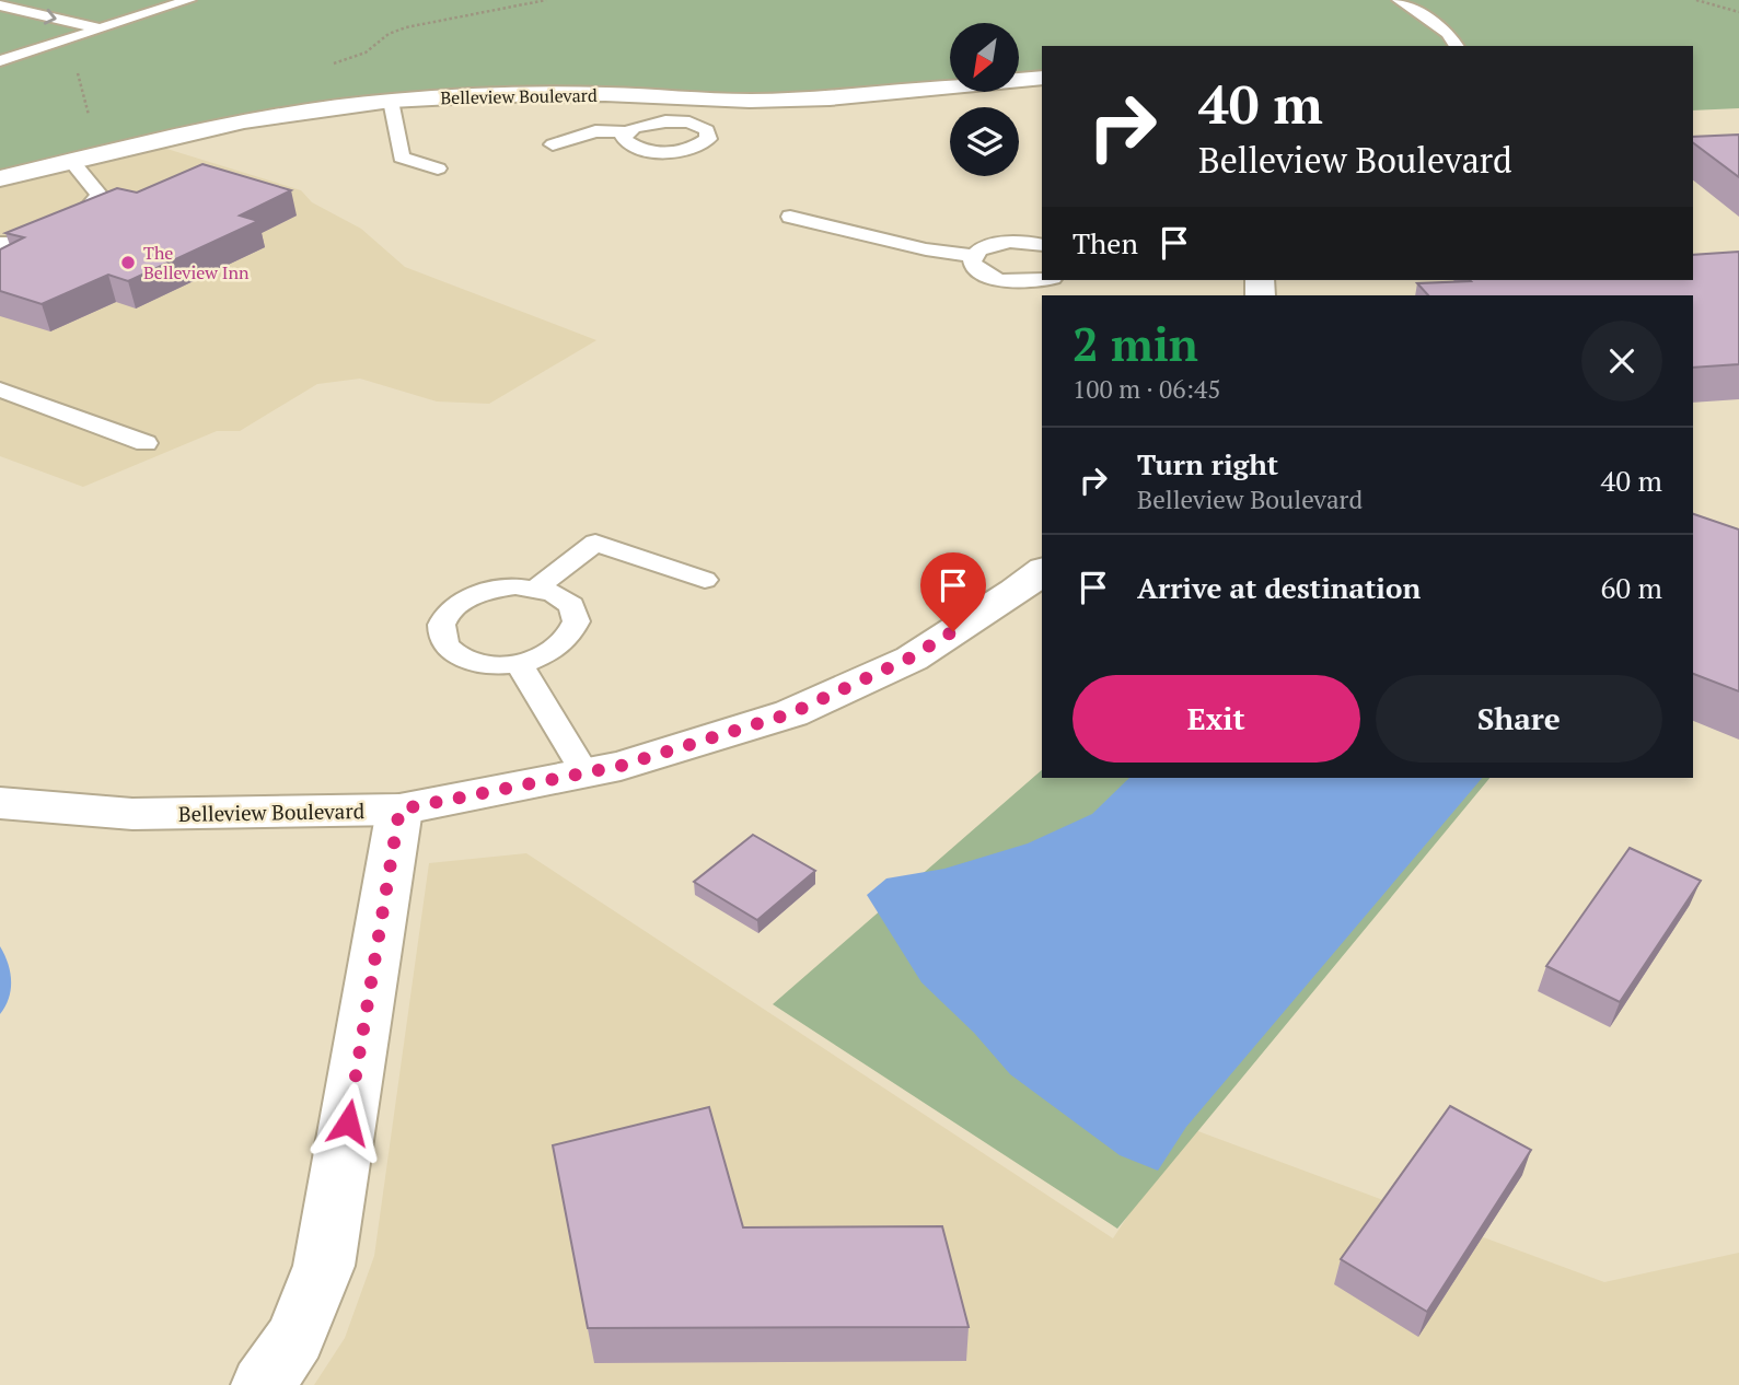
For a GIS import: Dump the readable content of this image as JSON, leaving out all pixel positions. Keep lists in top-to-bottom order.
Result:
{
  "streets": {
    "street": ["Belleview Boulevard"]
  },
  "places": ["The Belleview Inn"],
  "north": "bottom left",
  "page": {
    "turn": ["40 m", "Belleview Boulevard"],
    "then": "Then",
    "heading": ["2 min", "100 m · 06:45"],
    "list": [
      {
        "name": "Turn right",
        "note": "Belleview Boulevard",
        "value": "40 m"
      },
      {
        "name": "Arrive at destination",
        "value": "60 m"
      }
    ],
    "buttons": ["Exit", "Share"]
  }
}
